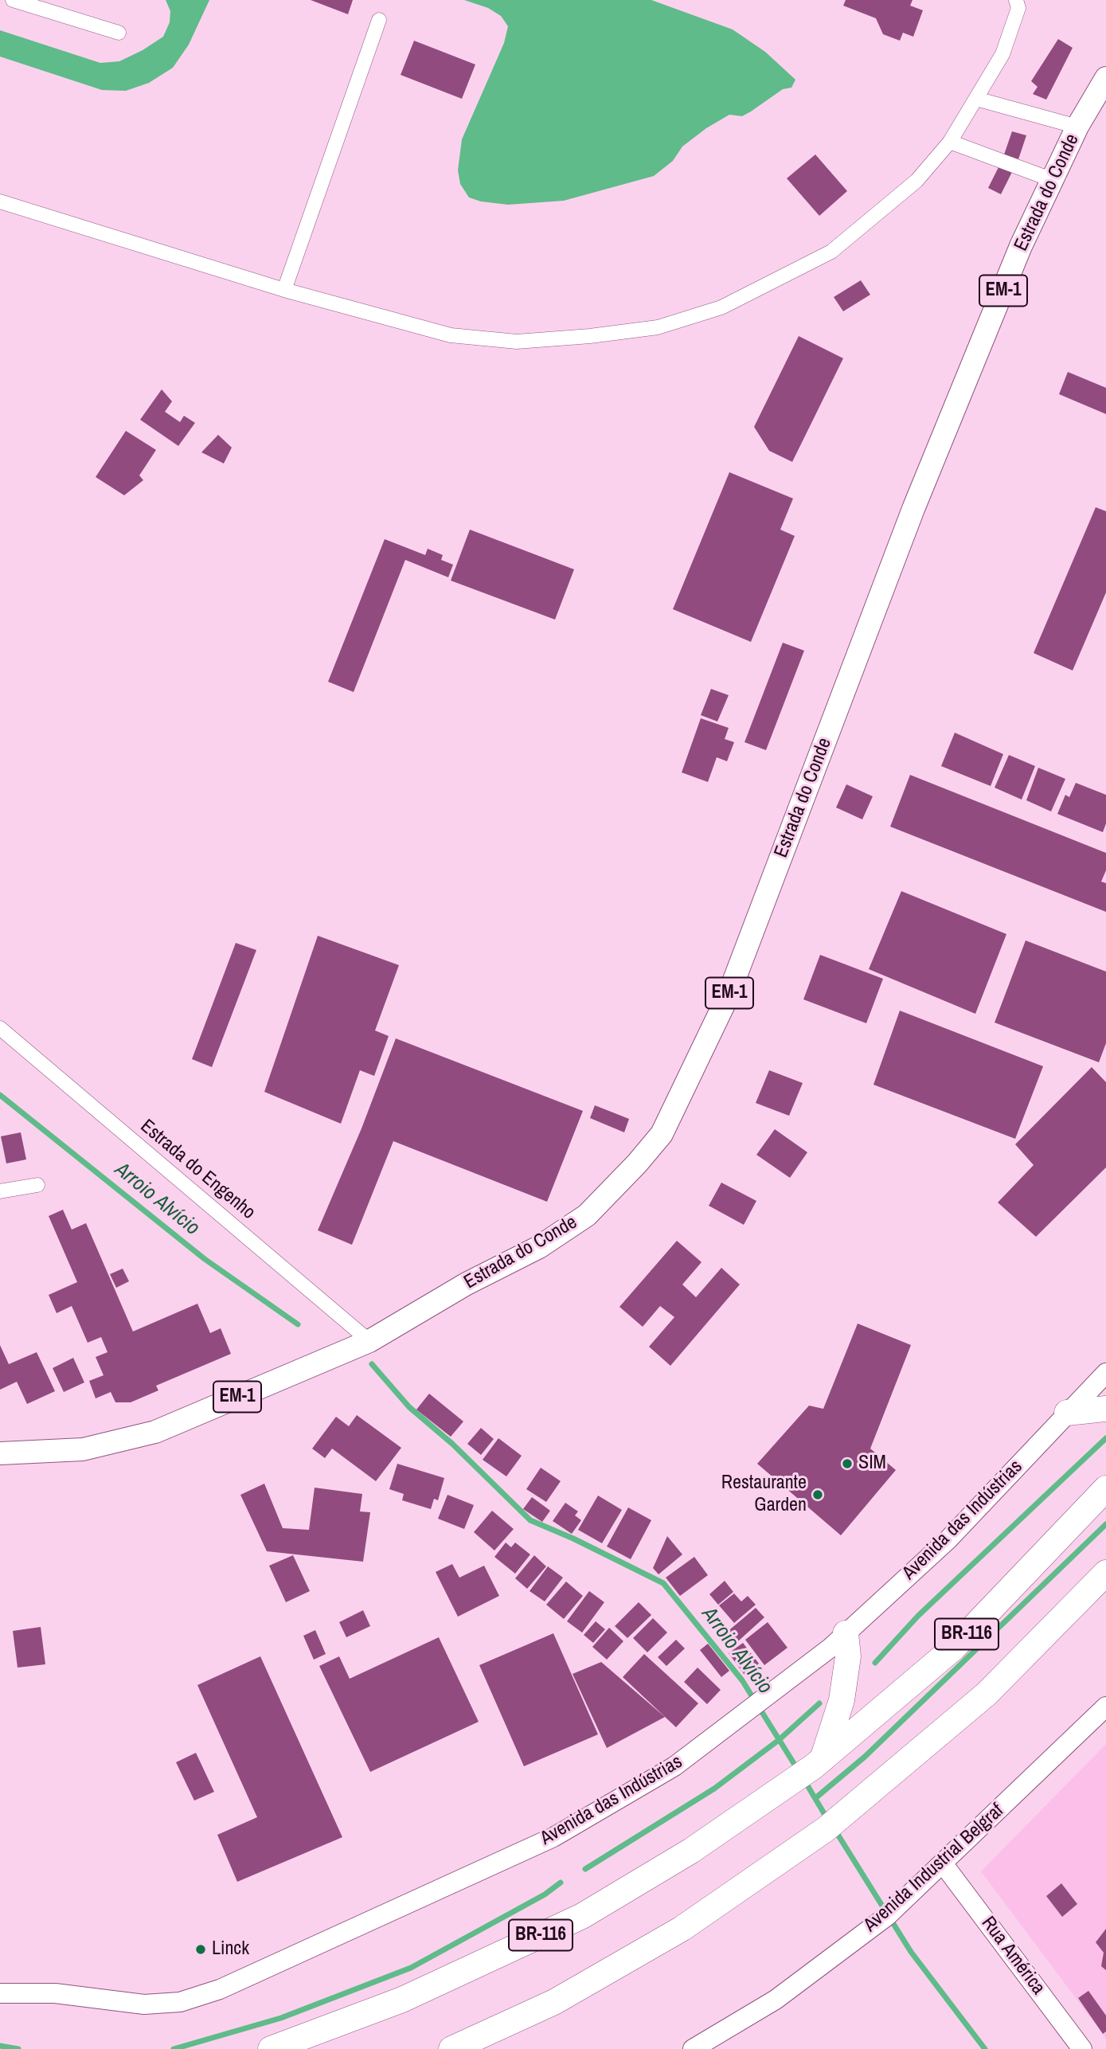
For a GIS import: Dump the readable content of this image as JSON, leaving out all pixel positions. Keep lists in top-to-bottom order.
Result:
{
  "streets": {
    "highway": ["BR-116"],
    "main road": [
      "Estrada do Conde",
      "EM-1",
      "Avenida das Indústrias",
      "Avenida Industrial Belgraf",
      "Rua América"
    ],
    "street": ["Estrada do Engenho"]
  },
  "crossings": [
    ["Estrada do Conde", "Estrada do Engenho"],
    ["Avenida Industrial Belgraf", "Rua América"]
  ],
  "water": ["Arroio Alvício"],
  "places": ["SIM", "Restaurante Garden", "Linck"]
}
